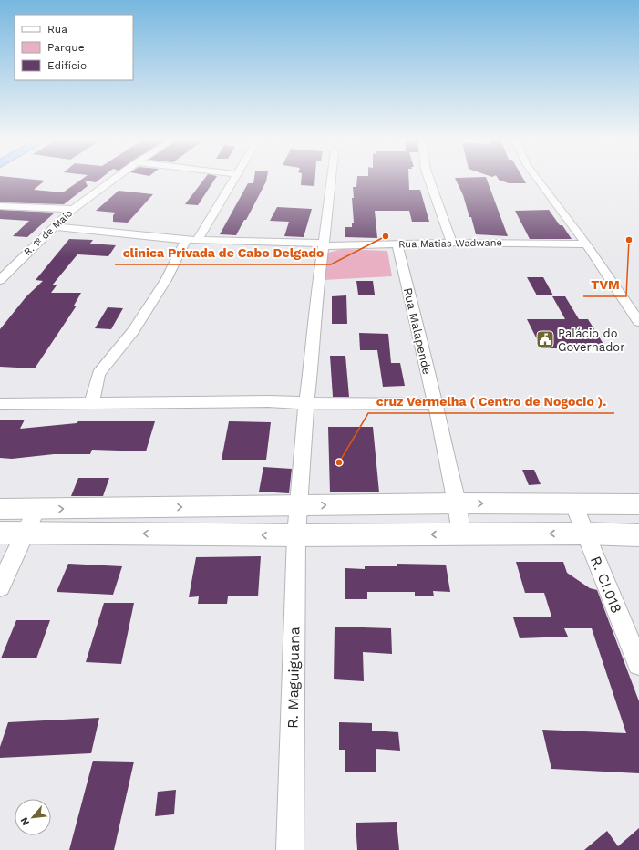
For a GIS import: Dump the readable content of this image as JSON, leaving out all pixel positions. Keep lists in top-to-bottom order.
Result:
{
  "streets": {
    "street": [
      "R. 1º de Maio",
      "Rua Matias Wadwane",
      "Rua Malapende",
      "R. CI.018",
      "R. Maguiguana"
    ]
  },
  "crossings": [
    ["R. 1º de Maio", "Rua Matias Wadwane"],
    ["Rua Matias Wadwane", "Rua Malapende"],
    ["Rua Matias Wadwane", "R. Maguiguana"]
  ],
  "places": {
    "other": ["clinica Privada de Cabo Delgado", "TVM", "cruz Vermelha ( Centro de Nogocio )."],
    "public building": ["Palácio do Governador"]
  },
  "legend": ["Rua", "Parque", "Edifício"],
  "north": "bottom left"
}
